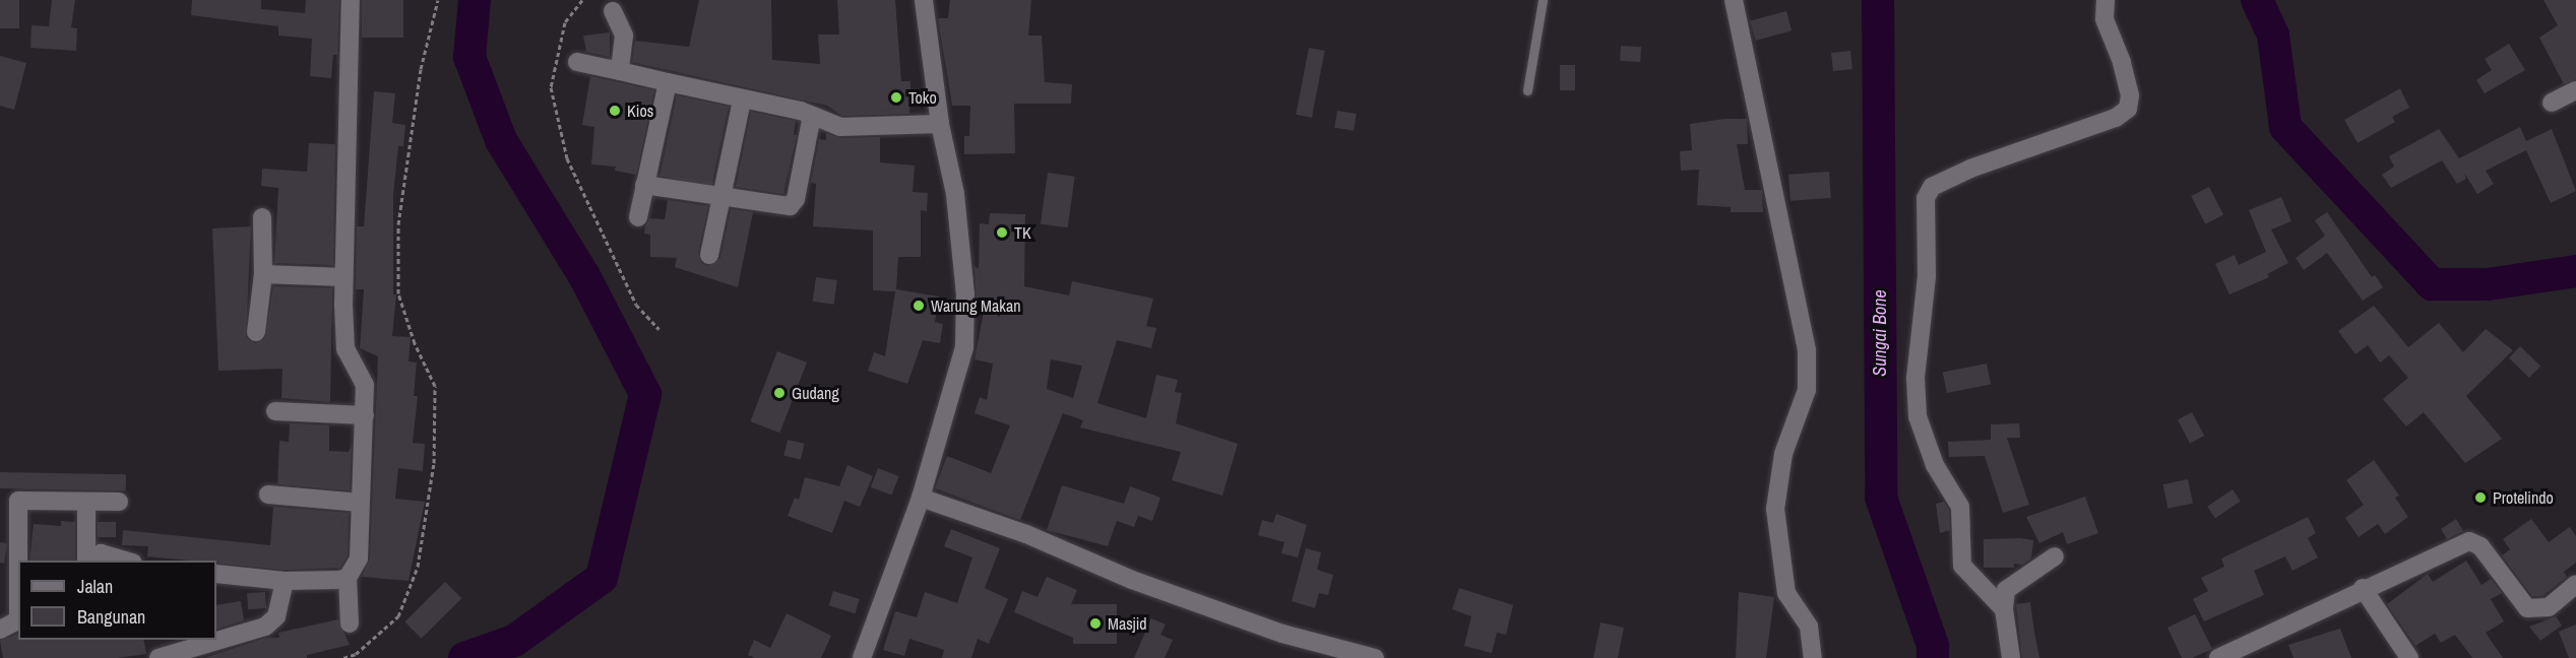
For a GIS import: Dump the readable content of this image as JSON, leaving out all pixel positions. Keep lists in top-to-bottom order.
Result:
{
  "water": ["Sungai Bone"],
  "places": [
    "Toko",
    "Kios",
    "TK",
    "Warung Makan",
    "Gudang",
    "Protelindo",
    "Masjid"
  ],
  "legend": ["Jalan", "Bangunan"]
}
